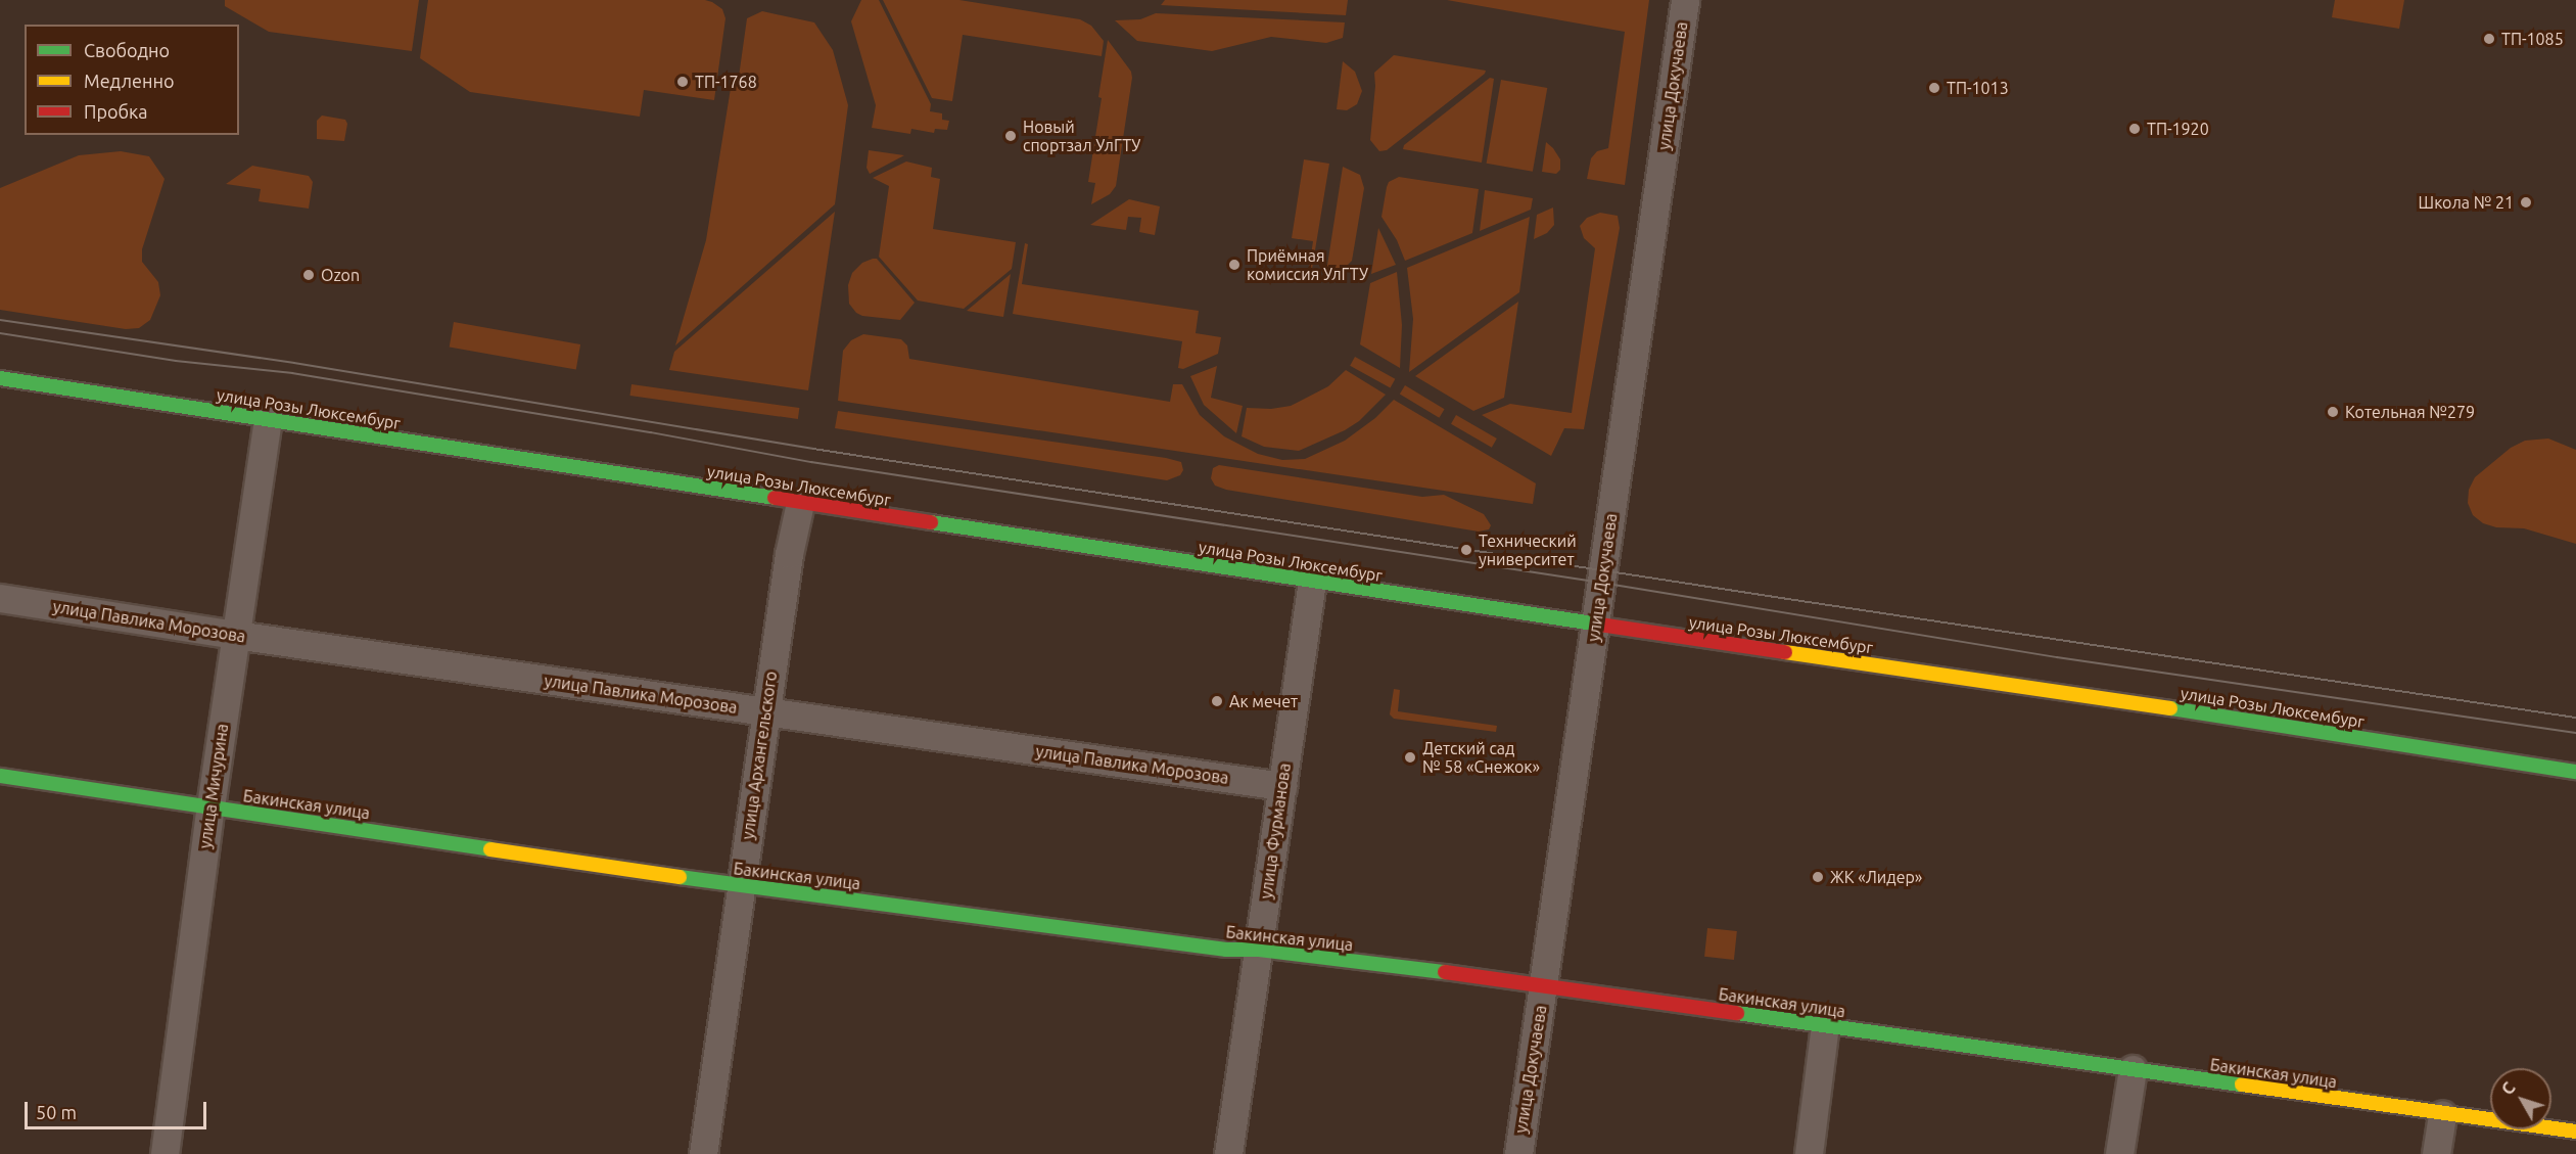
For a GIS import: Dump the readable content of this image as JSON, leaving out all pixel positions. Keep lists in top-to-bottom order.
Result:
{
  "streets": {
    "street": [
      "улица Докучаева",
      "улица Розы Люксембург",
      "улица Павлика Морозова",
      "улица Архангельского",
      "улица Мичурина",
      "Бакинская улица",
      "улица Фурманова"
    ]
  },
  "crossings": [
    ["улица Докучаева", "улица Розы Люксембург"],
    ["улица Докучаева", "Бакинская улица"],
    ["улица Розы Люксембург", "улица Архангельского"],
    ["улица Розы Люксембург", "улица Мичурина"],
    ["улица Розы Люксембург", "улица Фурманова"],
    ["улица Павлика Морозова", "улица Архангельского"],
    ["улица Павлика Морозова", "улица Мичурина"],
    ["улица Павлика Морозова", "улица Фурманова"],
    ["улица Архангельского", "Бакинская улица"],
    ["улица Мичурина", "Бакинская улица"],
    ["Бакинская улица", "улица Фурманова"]
  ],
  "places": [
    "ТП-1085",
    "ТП-1768",
    "ТП-1013",
    "ТП-1920",
    "Новый спортзал УлГТУ",
    "Школа № 21",
    "Приёмная комиссия УлГТУ",
    "Ozon",
    "Котельная №279",
    "Технический университет",
    "Ак мечет",
    "Детский сад № 58 «Снежок»",
    "ЖК «Лидер»"
  ],
  "legend": ["Свободно", "Медленно", "Пробка"],
  "scale_bar": "50 m",
  "north": "top left"
}
